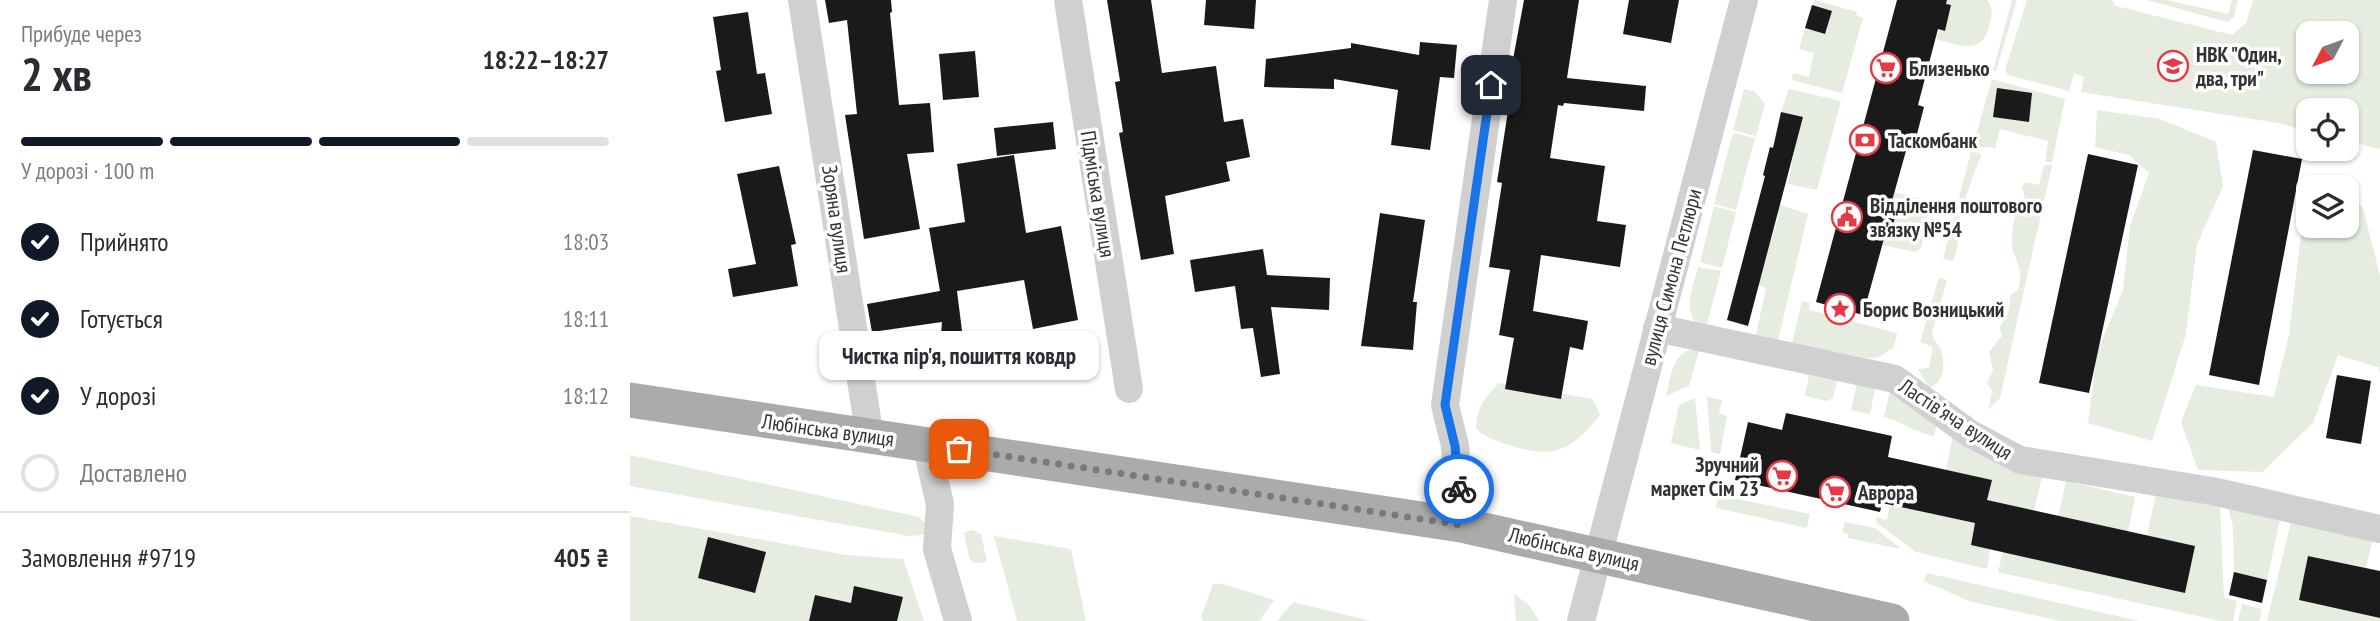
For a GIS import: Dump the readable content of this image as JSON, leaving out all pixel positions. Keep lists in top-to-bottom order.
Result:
{
  "streets": {
    "main road": ["Любінська вулиця"],
    "street": [
      "Підміська вулиця",
      "Зоряна вулиця",
      "вулиця Симона Петлюри",
      "Ластівʼяча вулиця"
    ]
  },
  "crossings": [
    ["Зоряна вулиця", "Любінська вулиця"],
    ["вулиця Симона Петлюри", "Ластівʼяча вулиця"],
    ["вулиця Симона Петлюри", "Любінська вулиця"]
  ],
  "places": {
    "school or university": ["НВК \"Один, два, три\""],
    "supermarket": ["Близенько", "Зручний маркет Сім 23", "Аврора"],
    "bank": ["Таскомбанк"],
    "public building": ["Відділення поштового зв’язку №54"],
    "place": ["Борис Возницький"],
    "other": ["Чистка пір'я, пошиття ковдр"]
  },
  "north": "bottom left",
  "page": {
    "heading": ["2 хв", "Прибуде через", "18:22–18:27"],
    "panel": ["Замовлення #9719", "405 ₴"],
    "bar": "У дорозі · 100 m",
    "list": [
      ["Прийнято", "18:03"],
      ["Готується", "18:11"],
      ["У дорозі", "18:12"],
      "Доставлено"
    ],
    "bubble": "Чистка пір'я, пошиття ковдр"
  }
}
